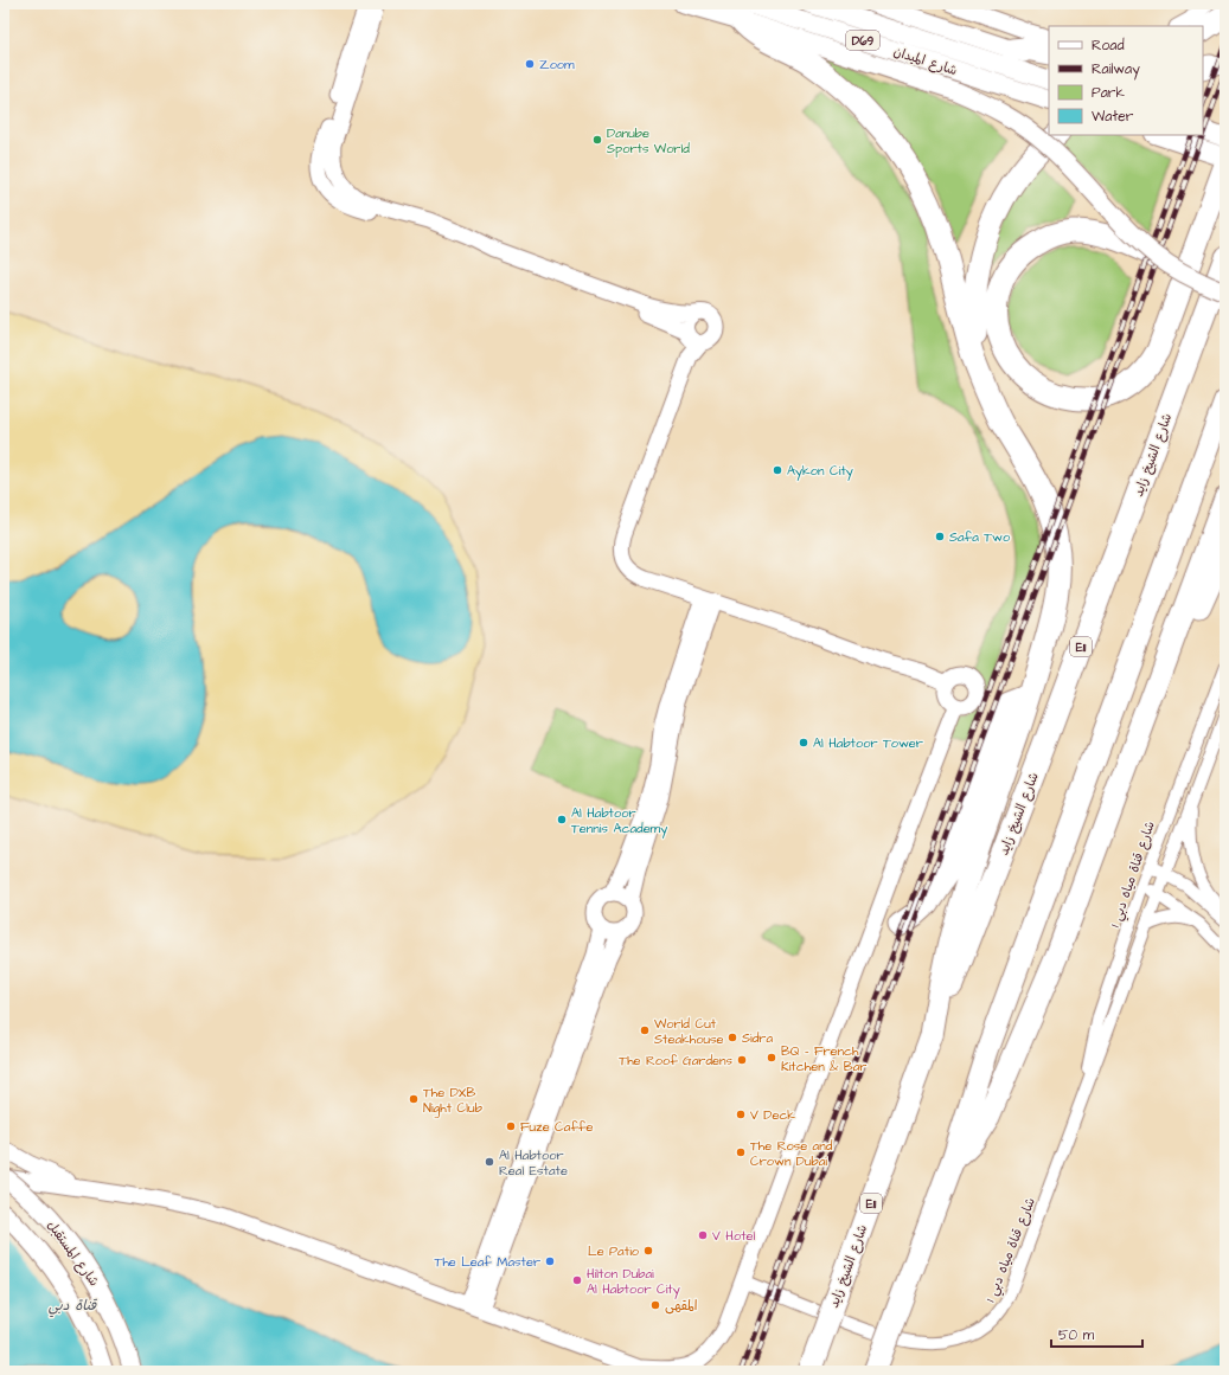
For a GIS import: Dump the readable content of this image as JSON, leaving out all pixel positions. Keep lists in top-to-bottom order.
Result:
{
  "streets": {
    "highway": ["شارع الشيخ زايد", "E11"],
    "main road": ["D69", "شارع الميدان", "شارع المستقبل"],
    "street": ["شارع قناة مياه دبي 1"]
  },
  "water": ["قناة دبي"],
  "places": [
    "Zoom",
    "Danube Sports World",
    "Aykon City",
    "Safa Two",
    "Al Habtoor Tower",
    "Al Habtoor Tennis Academy",
    "World Cut Steakhouse",
    "Sidra",
    "BQ - French Kitchen & Bar",
    "The Roof Gardens",
    "The DXB Night Club",
    "V Deck",
    "Fuze Caffe",
    "The Rose and Crown Dubai",
    "Al Habtoor Real Estate",
    "V Hotel",
    "Le Patio",
    "The Leaf Master",
    "Hilton Dubai Al Habtoor City",
    "المقهى"
  ],
  "legend": [
    "Road",
    "Railway",
    "Park",
    "Water"
  ],
  "scale_bar": "50 m"
}
